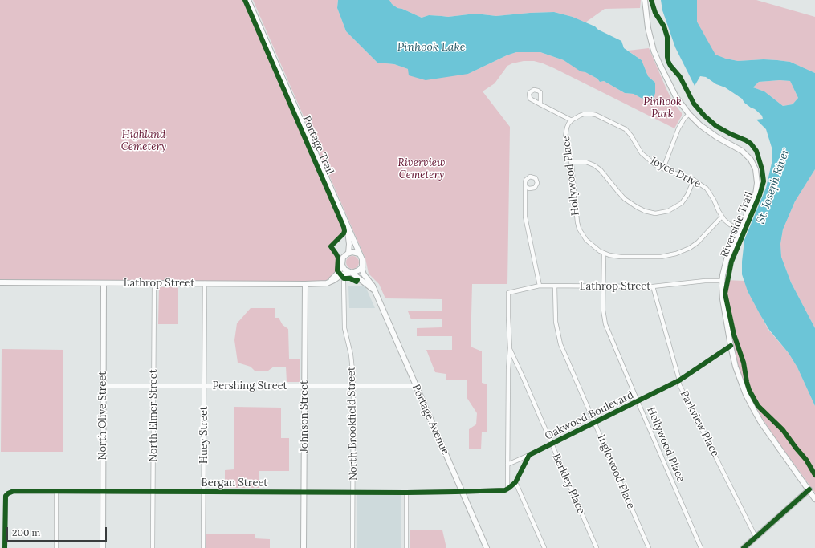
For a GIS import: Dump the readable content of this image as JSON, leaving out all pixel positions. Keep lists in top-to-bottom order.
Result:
{
  "streets": {
    "street": [
      "Joyce Drive",
      "Hollywood Place",
      "Lathrop Street",
      "Pershing Street",
      "North Olive Street",
      "North Elmer Street",
      "Oakwood Boulevard",
      "Johnson Street",
      "Portage Avenue",
      "North Brookfield Street",
      "Parkview Place",
      "Huey Street",
      "Inglewood Place",
      "Bergan Street",
      "Berkley Place"
    ],
    "cycle path": ["Portage Trail", "Riverside Trail"]
  },
  "crossings": [
    ["Joyce Drive", "Hollywood Place"],
    ["Hollywood Place", "Lathrop Street"],
    ["Hollywood Place", "Oakwood Boulevard"],
    ["Lathrop Street", "North Olive Street"],
    ["Lathrop Street", "North Elmer Street"],
    ["Lathrop Street", "Johnson Street"],
    ["Lathrop Street", "Portage Avenue"],
    ["Lathrop Street", "Parkview Place"],
    ["Lathrop Street", "Huey Street"],
    ["Lathrop Street", "Inglewood Place"],
    ["Lathrop Street", "Berkley Place"],
    ["Pershing Street", "North Olive Street"],
    ["Pershing Street", "North Elmer Street"],
    ["Pershing Street", "Johnson Street"],
    ["Pershing Street", "Portage Avenue"],
    ["Pershing Street", "North Brookfield Street"],
    ["Pershing Street", "Huey Street"],
    ["North Olive Street", "Bergan Street"],
    ["North Elmer Street", "Bergan Street"],
    ["Oakwood Boulevard", "Parkview Place"],
    ["Oakwood Boulevard", "Inglewood Place"],
    ["Oakwood Boulevard", "Berkley Place"],
    ["Johnson Street", "Bergan Street"],
    ["Portage Avenue", "Bergan Street"],
    ["North Brookfield Street", "Bergan Street"],
    ["Huey Street", "Bergan Street"]
  ],
  "water": ["Pinhook Lake", "St. Joseph River"],
  "parks": ["Pinhook Park", "Highland Cemetery", "Riverview Cemetery"],
  "scale_bar": "200 m"
}
